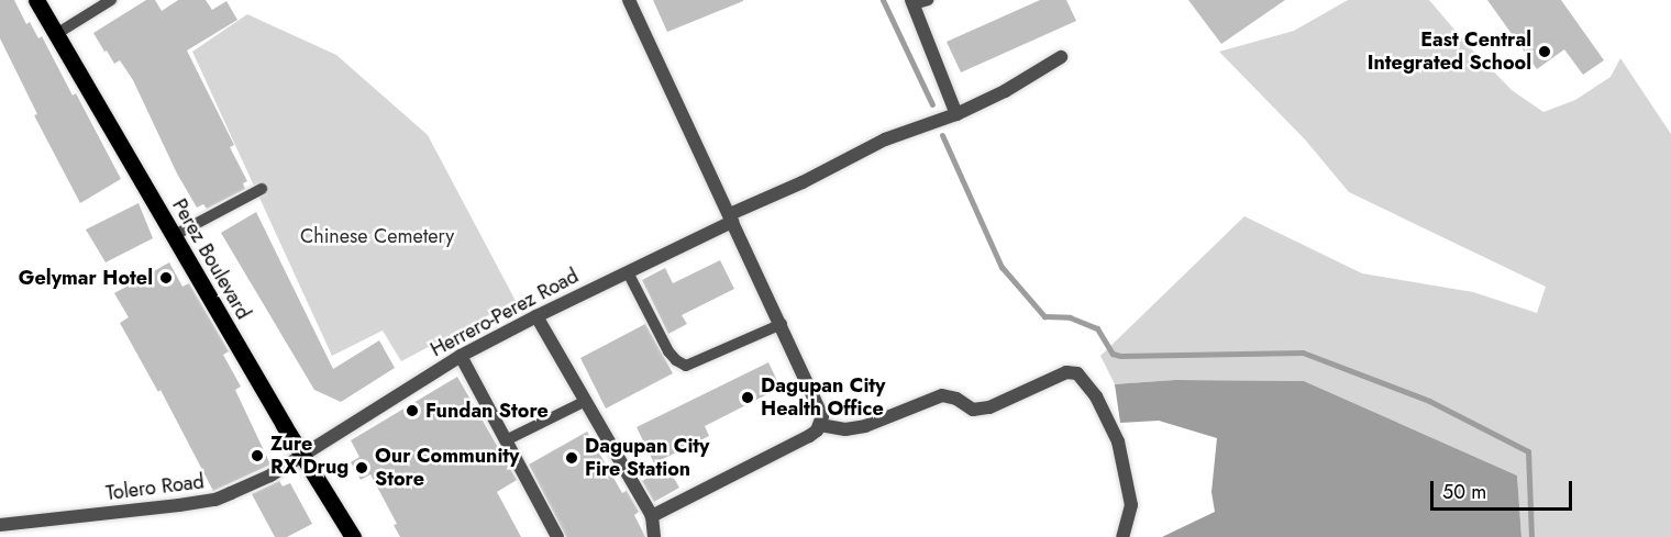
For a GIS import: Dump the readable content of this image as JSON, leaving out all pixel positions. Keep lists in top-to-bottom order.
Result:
{
  "streets": {
    "main road": ["Perez Boulevard"],
    "street": ["Herrero-Perez Road", "Tolero Road"]
  },
  "crossings": [
    ["Perez Boulevard", "Herrero-Perez Road"],
    ["Perez Boulevard", "Tolero Road"],
    ["Herrero-Perez Road", "Tolero Road"]
  ],
  "parks": ["Chinese Cemetery"],
  "places": [
    "East Central Integrated School",
    "Gelymar Hotel",
    "Dagupan City Health Office",
    "Fundan Store",
    "Zure RX Drug",
    "Dagupan City Fire Station",
    "Our Community Store"
  ],
  "scale_bar": "50 m"
}
